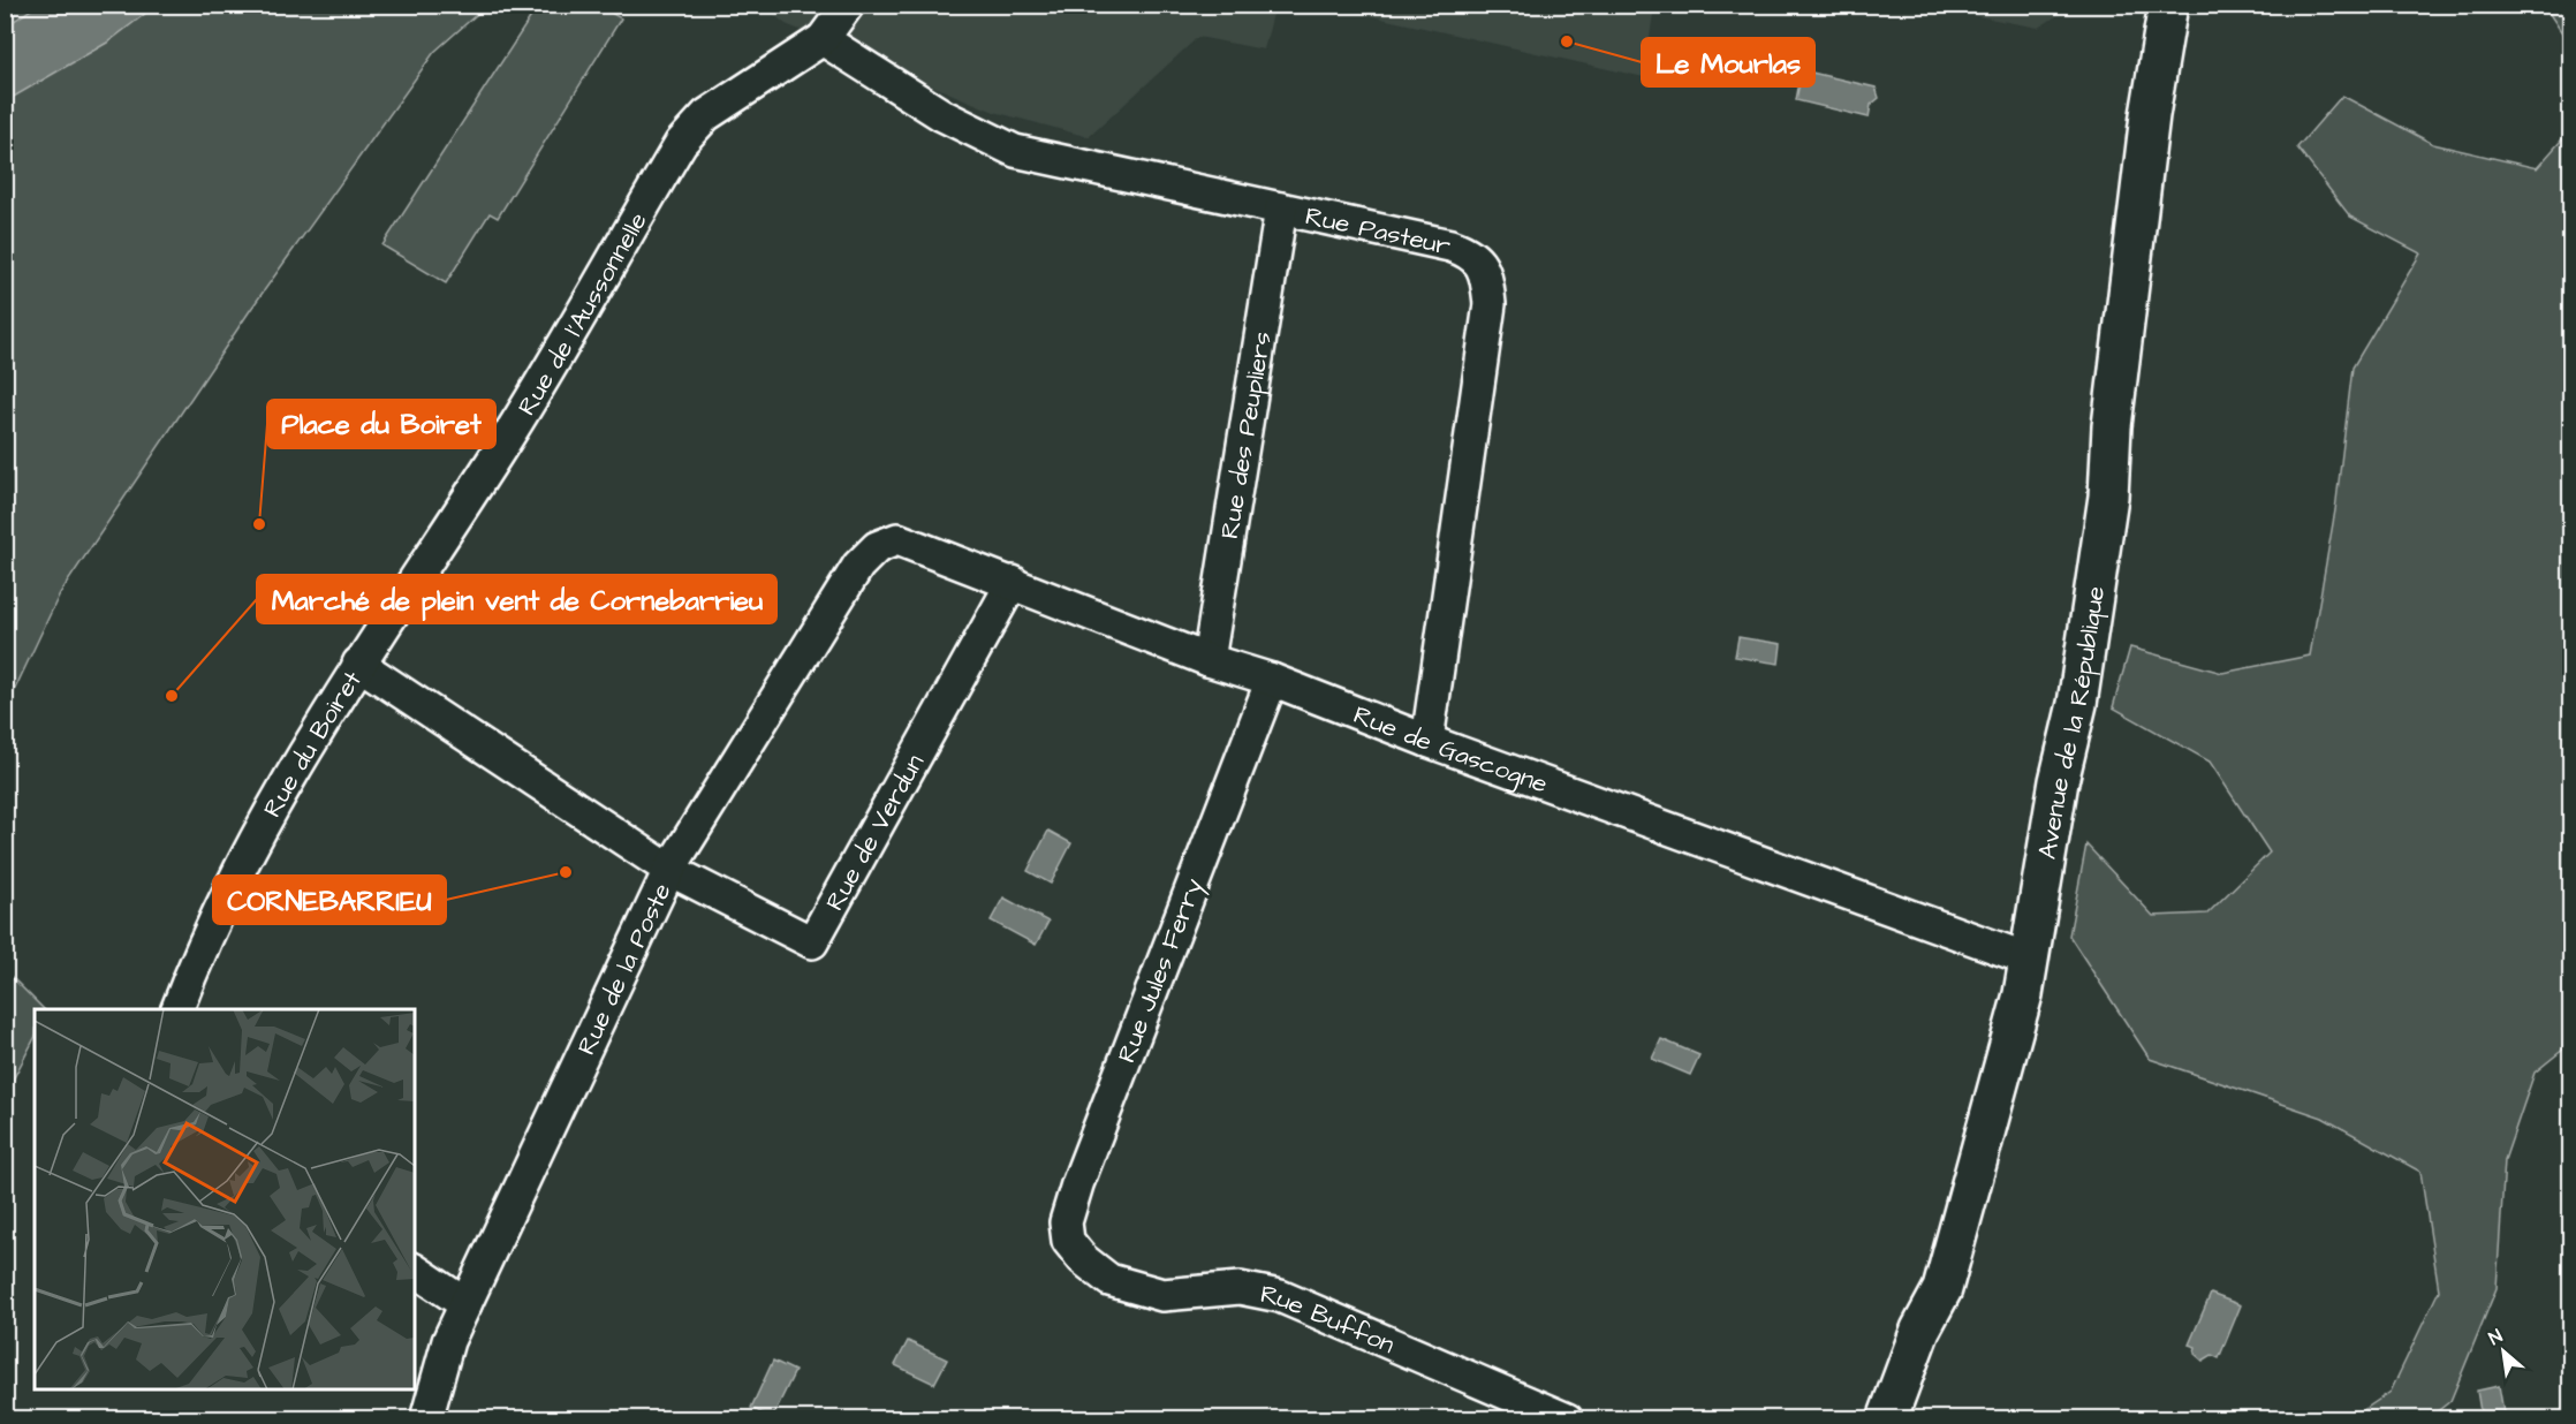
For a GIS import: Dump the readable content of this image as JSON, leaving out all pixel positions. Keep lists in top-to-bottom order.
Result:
{
  "streets": {
    "street": [
      "Rue Pasteur",
      "Rue de l'Aussonnelle",
      "Rue des Peupliers",
      "Avenue de la République",
      "Rue du Boiret",
      "Rue de Gascogne",
      "Rue de Verdun",
      "Rue de la Poste",
      "Rue Jules Ferry",
      "Rue Buffon"
    ]
  },
  "crossings": [
    ["Rue Pasteur", "Rue de l'Aussonnelle"],
    ["Rue Pasteur", "Rue des Peupliers"],
    ["Rue Pasteur", "Rue de Gascogne"],
    ["Rue de l'Aussonnelle", "Rue du Boiret"],
    ["Rue des Peupliers", "Rue de Gascogne"],
    ["Avenue de la République", "Rue de Gascogne"],
    ["Rue du Boiret", "Rue de Verdun"],
    ["Rue du Boiret", "Rue de la Poste"],
    ["Rue de Gascogne", "Rue de Verdun"],
    ["Rue de Gascogne", "Rue de la Poste"],
    ["Rue de Gascogne", "Rue Jules Ferry"],
    ["Rue de Verdun", "Rue de la Poste"],
    ["Rue Jules Ferry", "Rue Buffon"]
  ],
  "places": [
    "Le Mourlas",
    "Place du Boiret",
    "Marché de plein vent de Cornebarrieu",
    "CORNEBARRIEU"
  ],
  "north": "top left"
}
